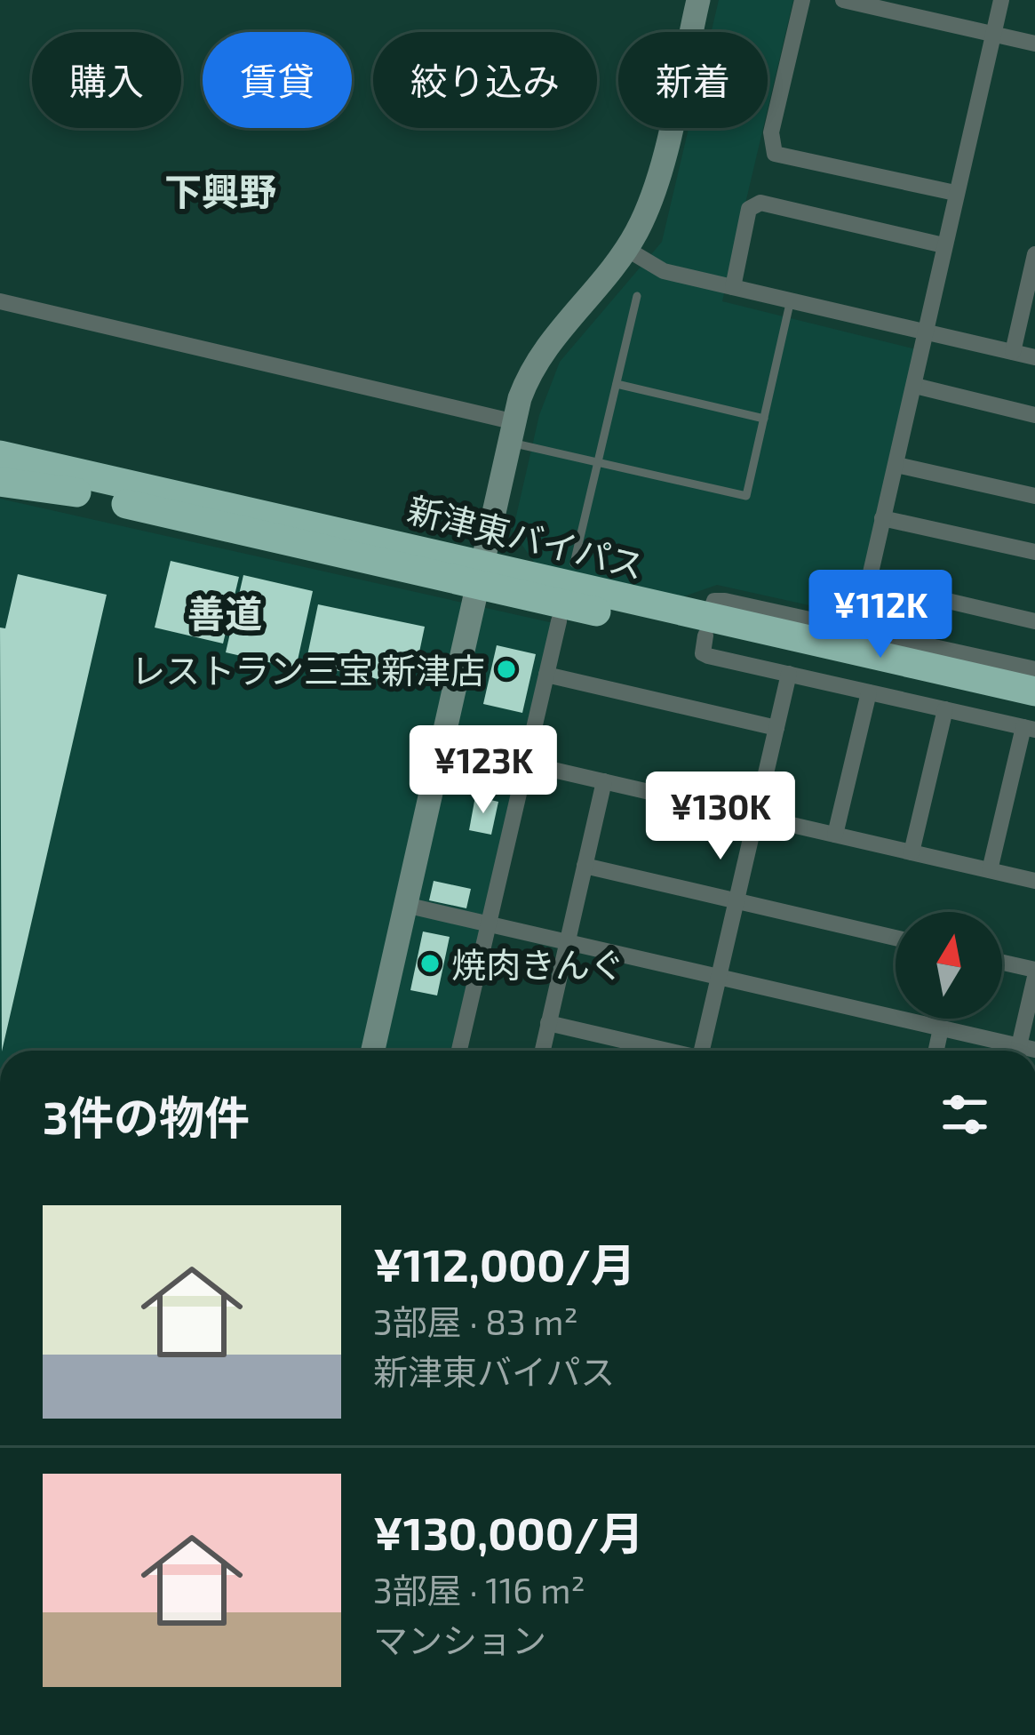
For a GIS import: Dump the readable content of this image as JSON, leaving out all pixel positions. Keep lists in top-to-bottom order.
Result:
{
  "streets": {
    "highway": ["新津東バイパス"]
  },
  "districts": ["下興野", "善道"],
  "places": ["レストラン三宝 新津店", "焼肉きんぐ"],
  "north": "top",
  "page": {
    "chip": [
      "購入",
      "賃貸",
      "絞り込み",
      "新着"
    ],
    "price": ["¥112K", "¥123K", "¥130K"],
    "heading": "3件の物件",
    "list": [
      {
        "name": "¥112,000/月",
        "note": "3部屋 · 83 m² · 新津東バイパス"
      },
      {
        "name": "¥130,000/月",
        "note": "3部屋 · 116 m² · マンション"
      }
    ]
  }
}
